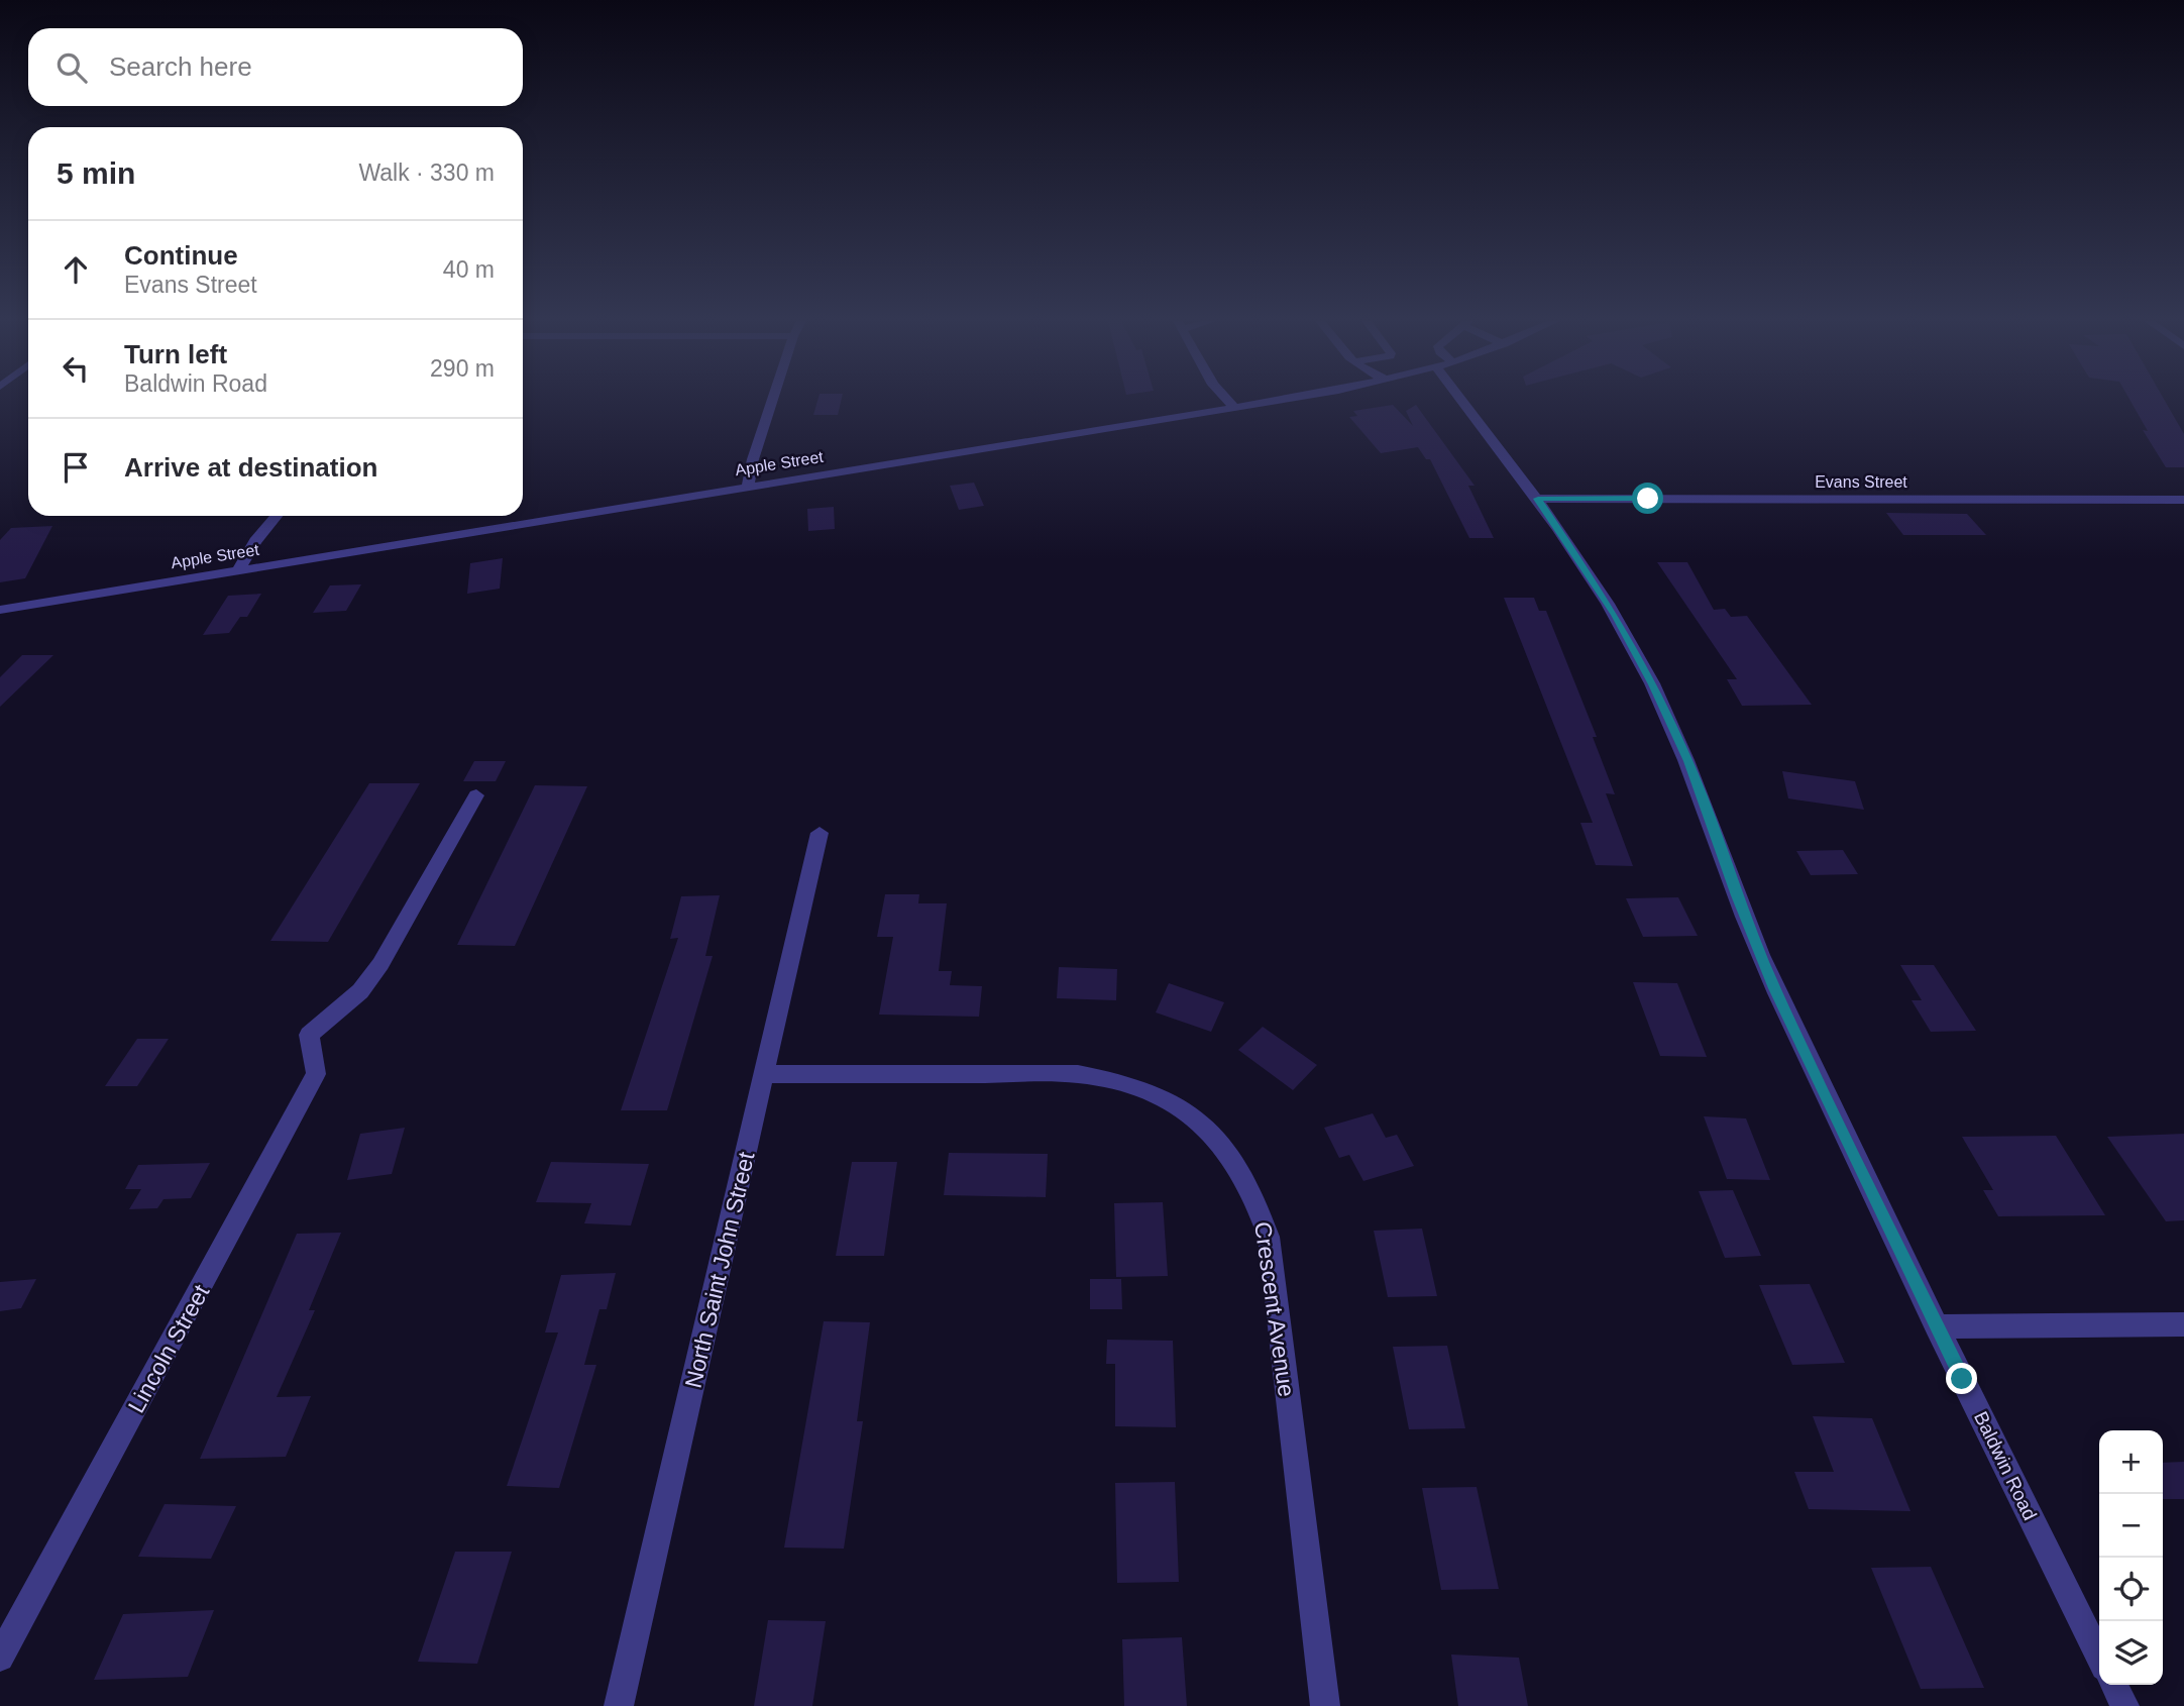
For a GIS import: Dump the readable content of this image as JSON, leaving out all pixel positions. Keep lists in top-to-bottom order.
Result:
{
  "streets": {
    "street": [
      "Apple Street",
      "Evans Street",
      "North Saint John Street",
      "Crescent Avenue",
      "Lincoln Street",
      "Baldwin Road"
    ]
  },
  "crossings": [
    ["Evans Street", "Baldwin Road"],
    ["North Saint John Street", "Crescent Avenue"]
  ],
  "page": {
    "search": "Search here",
    "heading": ["5 min", "Walk · 330 m"],
    "list": [
      ["Continue", "Evans Street", "40 m"],
      ["Turn left", "Baldwin Road", "290 m"],
      "Arrive at destination"
    ],
    "map_buttons": ["+", "−"]
  }
}
